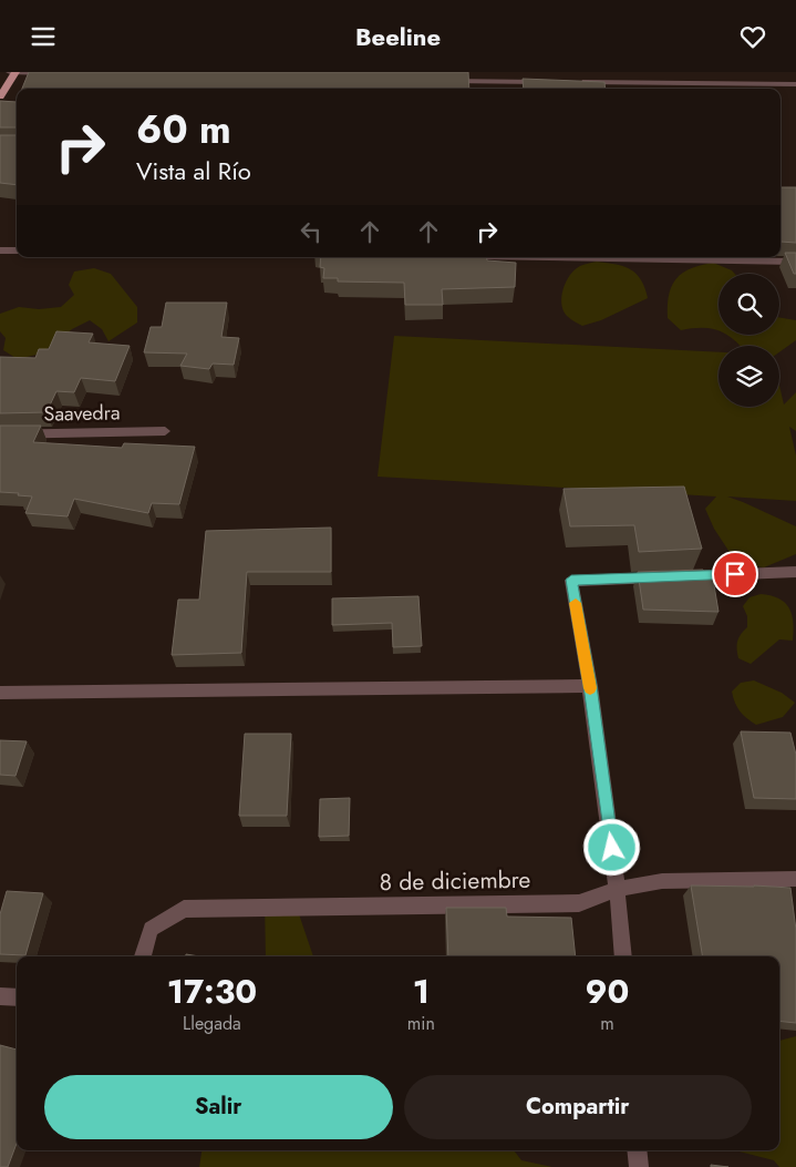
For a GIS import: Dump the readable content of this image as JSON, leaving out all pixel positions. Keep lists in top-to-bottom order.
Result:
{
  "streets": {
    "street": ["Saavedra", "8 de diciembre"]
  },
  "page": {
    "header": "Beeline",
    "turn": ["60 m", "Vista al Río"],
    "eta": [
      "17:30",
      "Llegada",
      "1",
      "min",
      "90",
      "m"
    ],
    "buttons": ["Salir", "Compartir"]
  }
}
